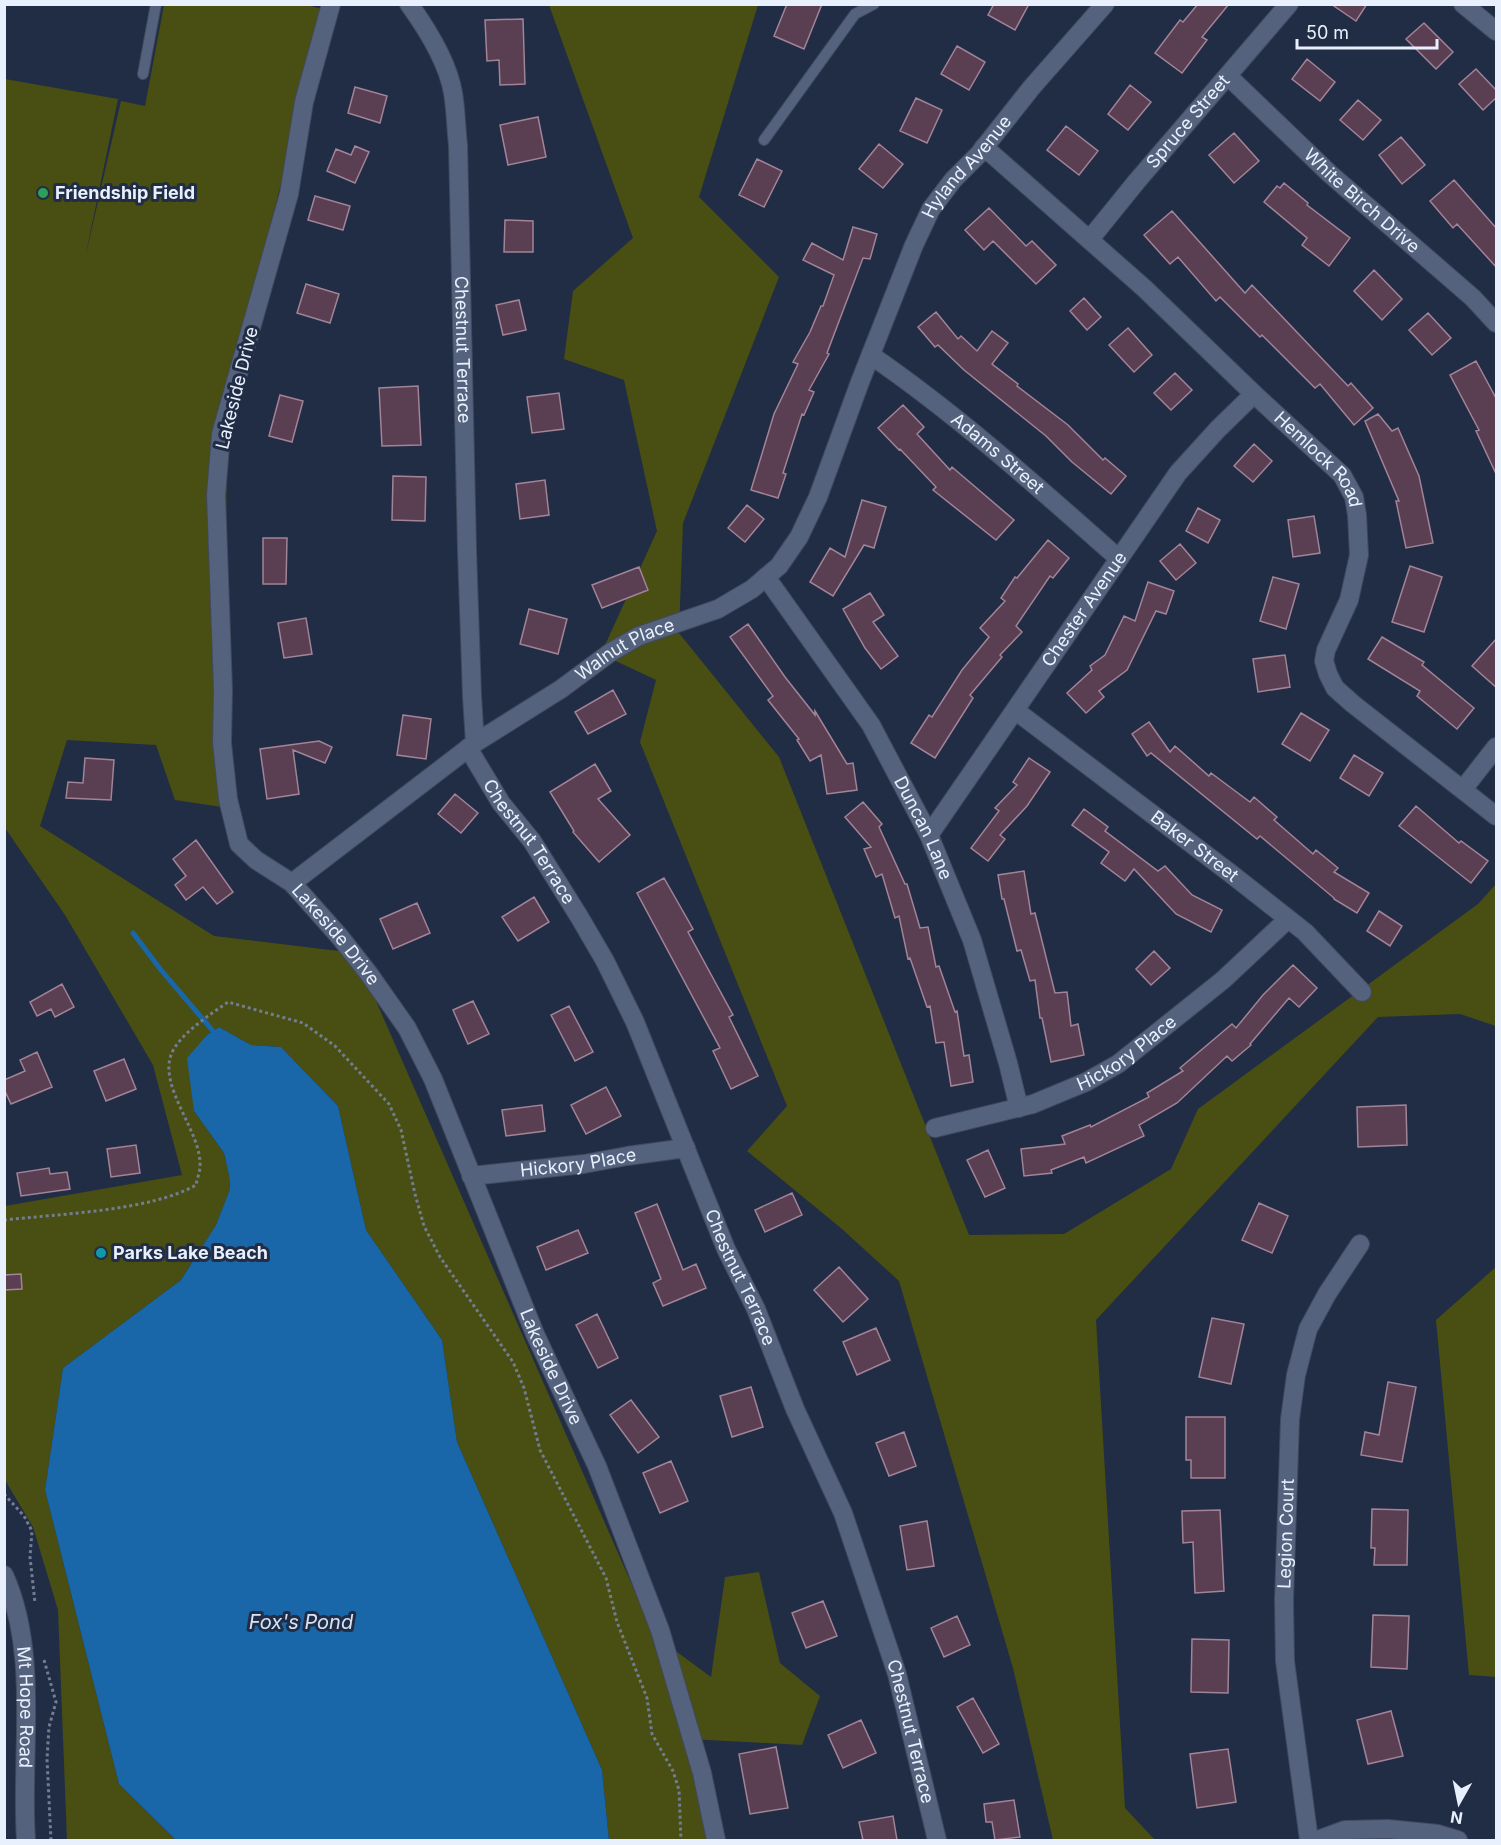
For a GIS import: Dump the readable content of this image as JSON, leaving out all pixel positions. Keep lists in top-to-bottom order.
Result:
{
  "streets": {
    "street": [
      "Spruce Street",
      "Hyland Avenue",
      "White Birch Drive",
      "Chestnut Terrace",
      "Lakeside Drive",
      "Adams Street",
      "Hemlock Road",
      "Chester Avenue",
      "Walnut Place",
      "Duncan Lane",
      "Baker Street",
      "Hickory Place",
      "Legion Court",
      "Mt Hope Road"
    ]
  },
  "crossings": [
    ["Spruce Street", "White Birch Drive"],
    ["Spruce Street", "Hemlock Road"],
    ["Hyland Avenue", "Adams Street"],
    ["Hyland Avenue", "Hemlock Road"],
    ["Hyland Avenue", "Walnut Place"],
    ["Chestnut Terrace", "Walnut Place"],
    ["Chestnut Terrace", "Hickory Place"],
    ["Lakeside Drive", "Walnut Place"],
    ["Lakeside Drive", "Hickory Place"],
    ["Adams Street", "Chester Avenue"],
    ["Adams Street", "Walnut Place"],
    ["Hemlock Road", "Chester Avenue"],
    ["Chester Avenue", "Duncan Lane"],
    ["Chester Avenue", "Baker Street"],
    ["Walnut Place", "Duncan Lane"],
    ["Duncan Lane", "Hickory Place"],
    ["Baker Street", "Hickory Place"]
  ],
  "water": ["Fox's Pond"],
  "places": ["Friendship Field", "Parks Lake Beach"],
  "scale_bar": "50 m",
  "north": "bottom"
}
